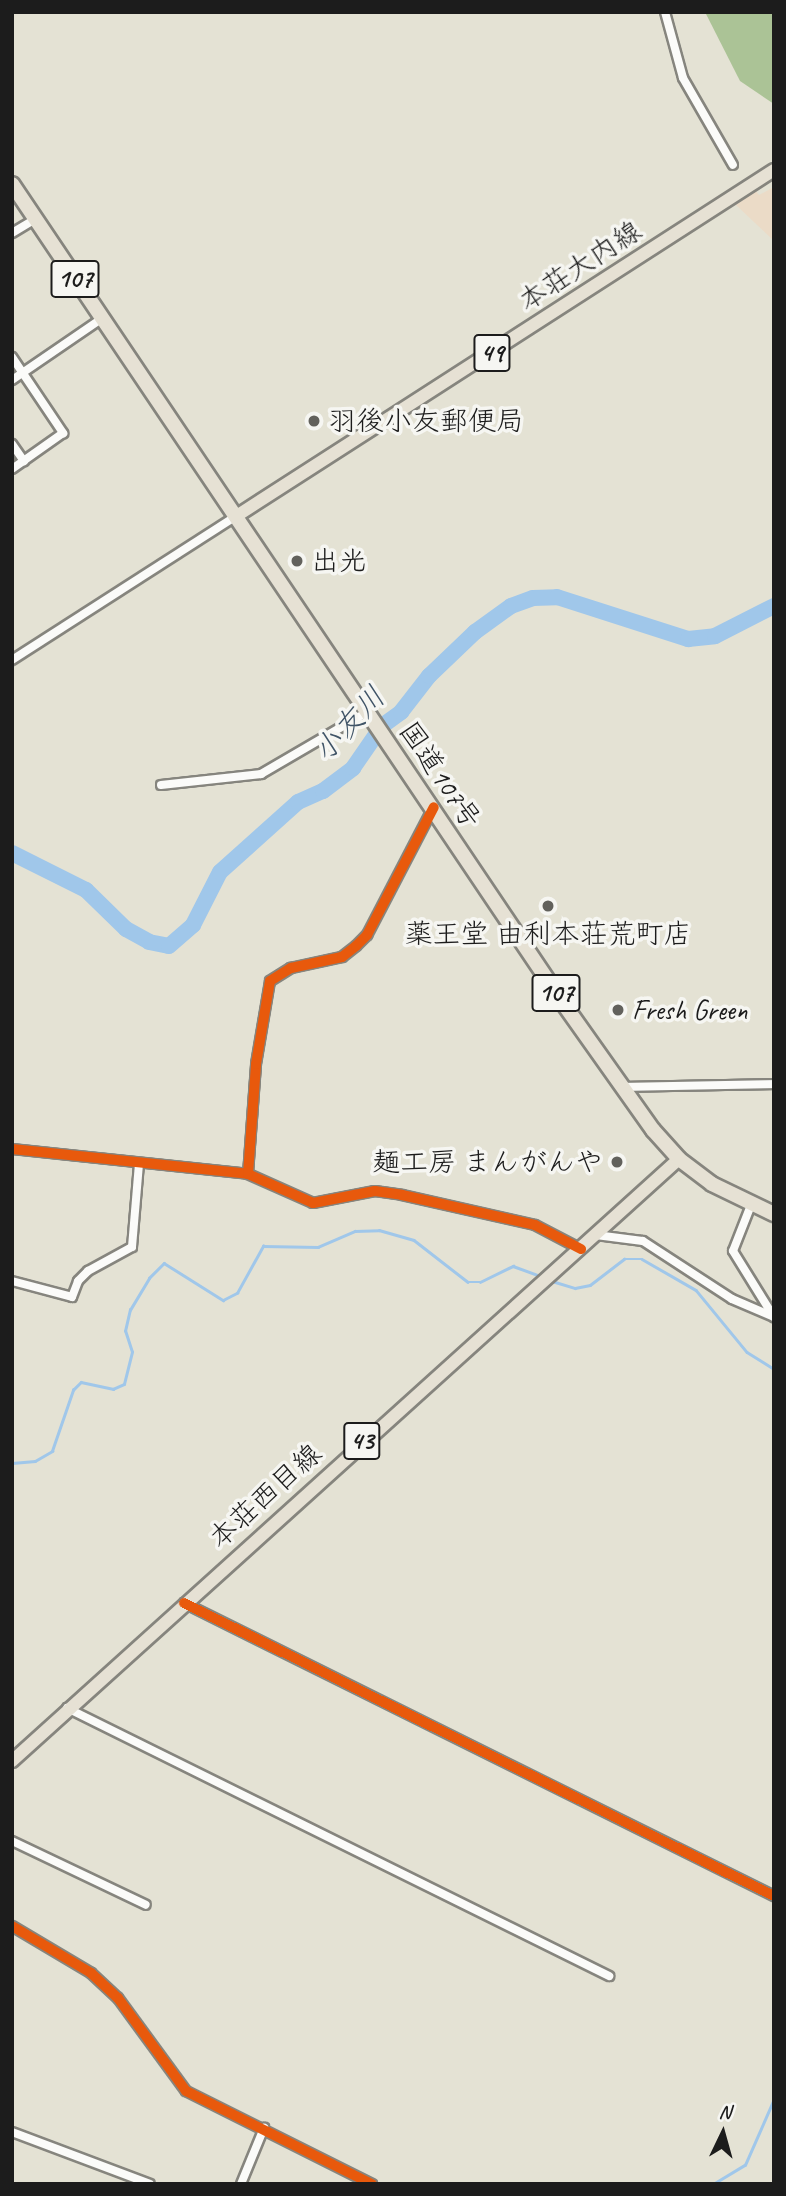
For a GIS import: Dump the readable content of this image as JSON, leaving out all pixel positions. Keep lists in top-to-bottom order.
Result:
{
  "streets": {
    "highway": ["107", "国道107号"],
    "main road": [
      "本荘大内線",
      "49",
      "43",
      "本荘西目線"
    ]
  },
  "crossings": [
    ["本荘大内線", "国道107号"],
    ["国道107号", "本荘西目線"]
  ],
  "water": ["小友川"],
  "places": [
    "羽後小友郵便局",
    "出光",
    "薬王堂 由利本荘荒町店",
    "Fresh Green",
    "麺工房 まんがんや"
  ],
  "north": "top"
}
